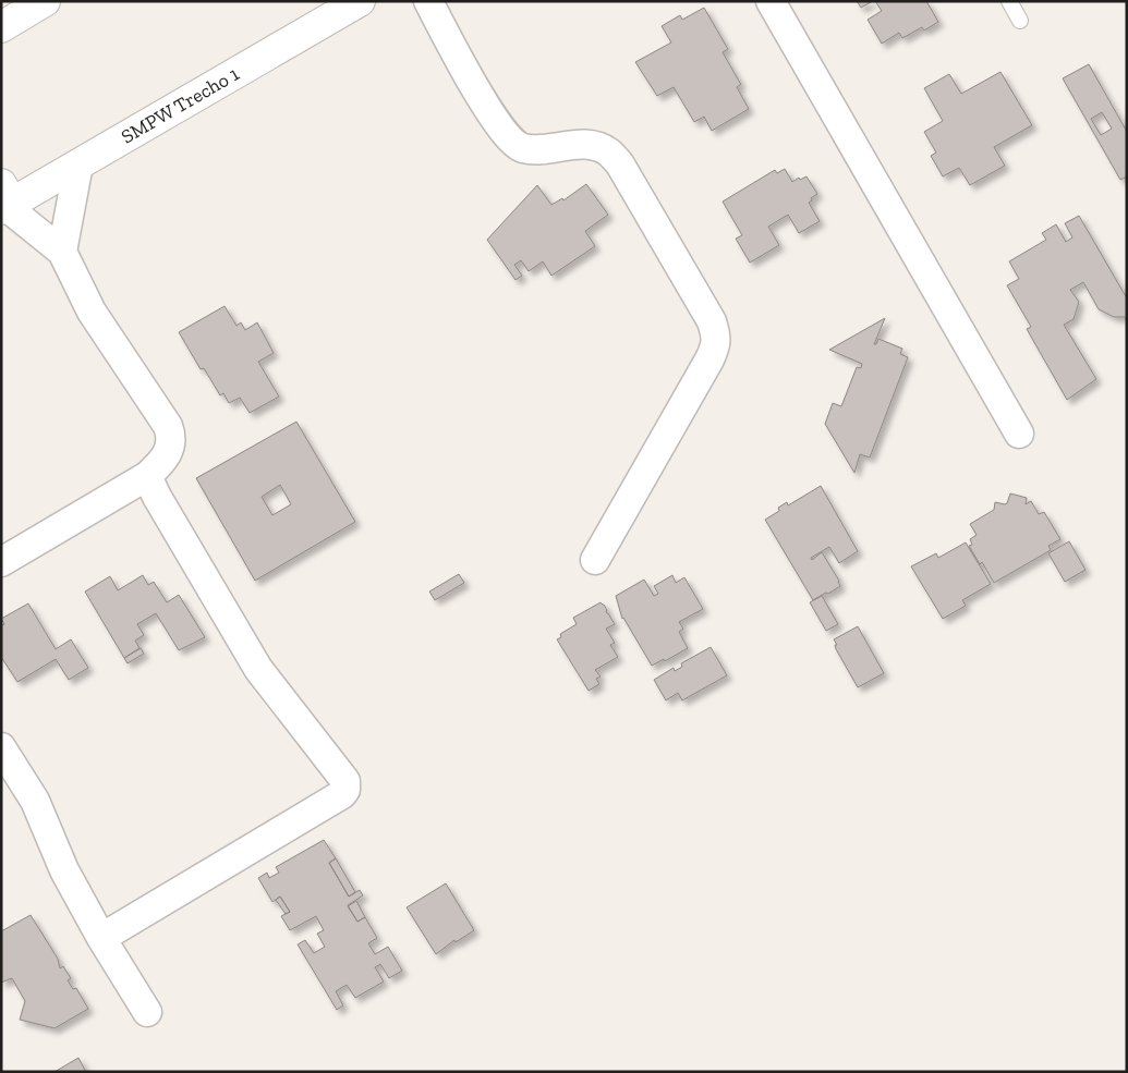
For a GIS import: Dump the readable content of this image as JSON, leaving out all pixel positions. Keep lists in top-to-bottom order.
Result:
{
  "streets": {
    "main road": ["SMPW Trecho 1"]
  }
}
